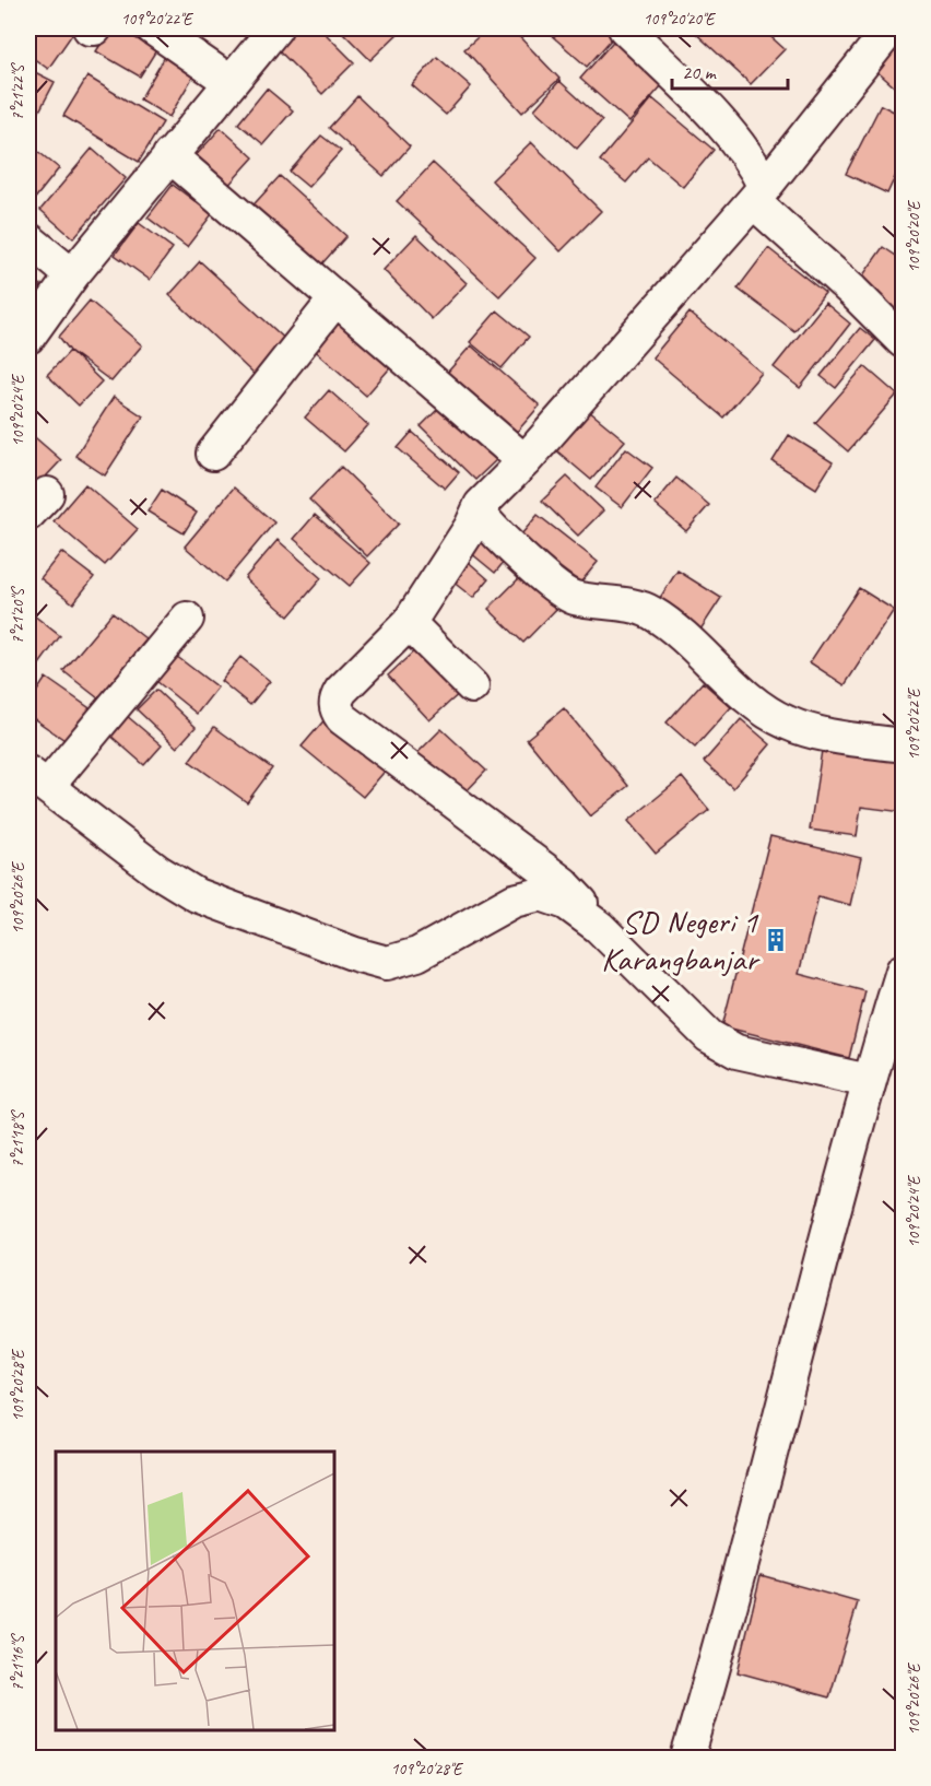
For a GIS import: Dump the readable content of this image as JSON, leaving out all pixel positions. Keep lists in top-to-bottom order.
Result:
{
  "places": {
    "building": ["SD Negeri 1 Karangbanjar"]
  },
  "scale_bar": "20 m",
  "coordinates": [
    "109°20'22\"E",
    "109°20'20\"E",
    "7°21'22\"S",
    "109°20'24\"E",
    "7°21'20\"S",
    "109°20'26\"E",
    "7°21'18\"S",
    "109°20'28\"E",
    "7°21'16\"S"
  ]
}
